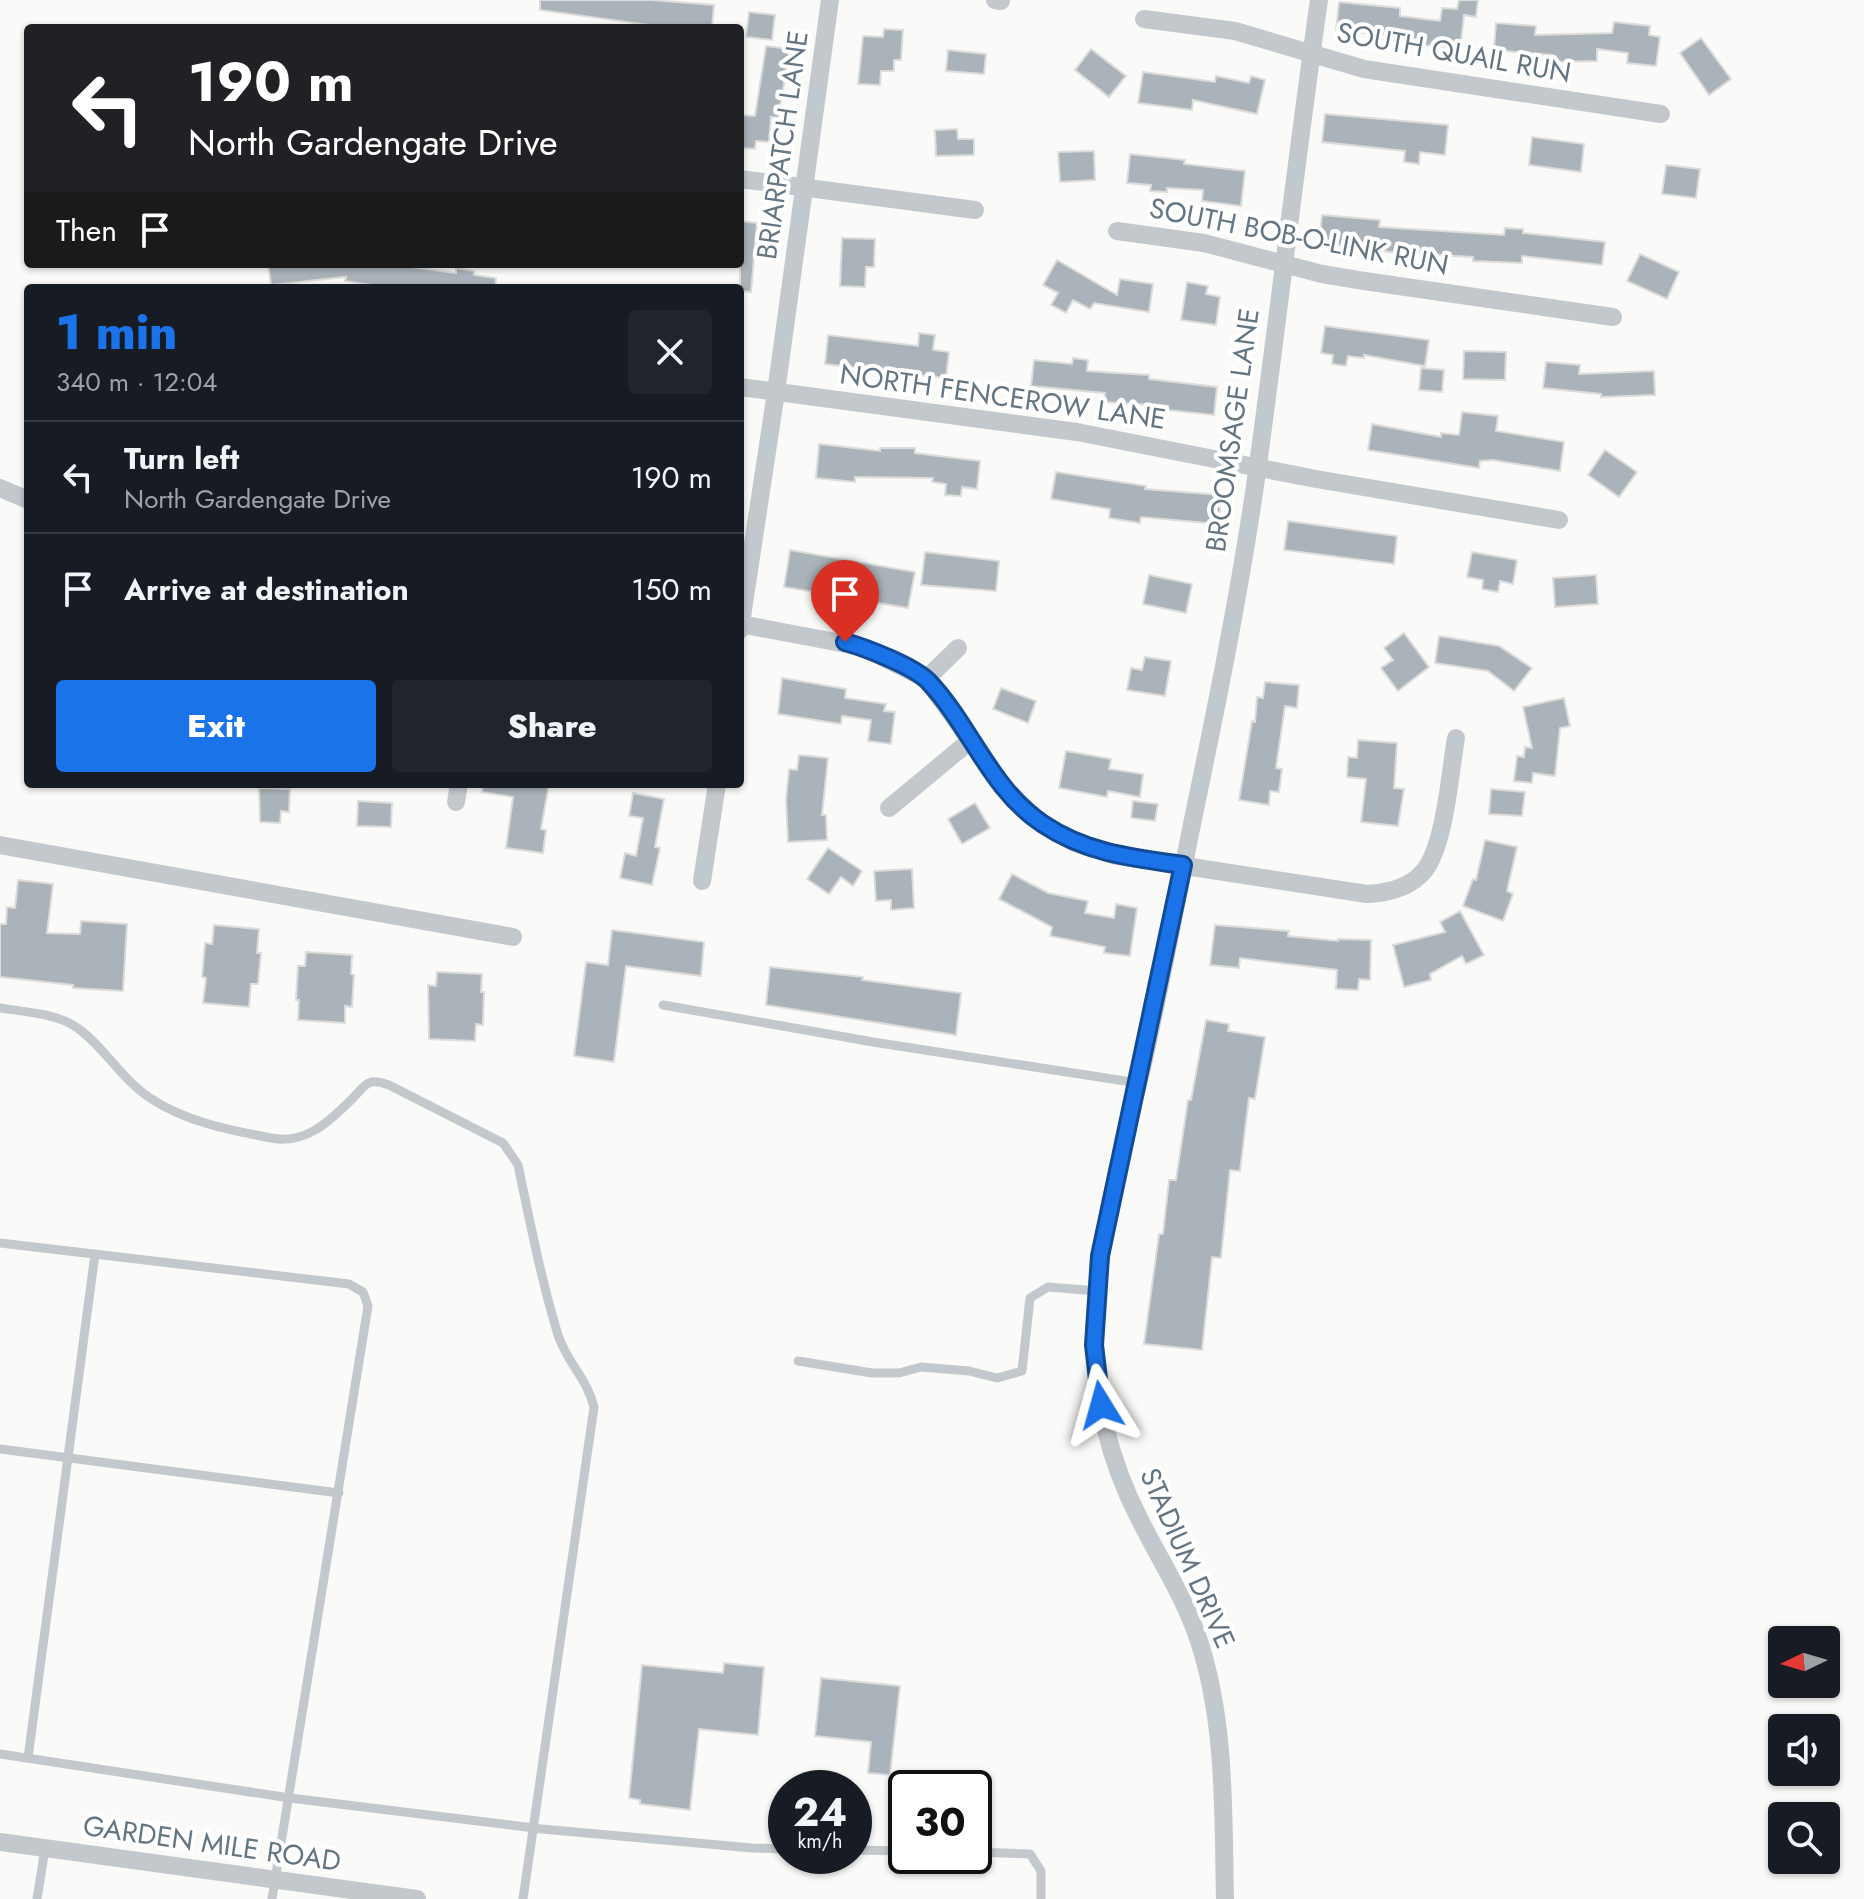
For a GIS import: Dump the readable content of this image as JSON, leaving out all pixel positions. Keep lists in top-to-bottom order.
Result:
{
  "streets": {
    "street": [
      "SOUTH QUAIL RUN",
      "BRIARPATCH LANE",
      "SOUTH BOB-O-LINK RUN",
      "NORTH FENCEROW LANE",
      "BROOMSAGE LANE",
      "STADIUM DRIVE",
      "GARDEN MILE ROAD"
    ]
  },
  "crossings": [
    ["SOUTH QUAIL RUN", "BROOMSAGE LANE"],
    ["BRIARPATCH LANE", "NORTH FENCEROW LANE"],
    ["SOUTH BOB-O-LINK RUN", "BROOMSAGE LANE"],
    ["NORTH FENCEROW LANE", "BROOMSAGE LANE"],
    ["BROOMSAGE LANE", "STADIUM DRIVE"]
  ],
  "north": "left",
  "page": {
    "turn": ["190 m", "North Gardengate Drive"],
    "then": "Then",
    "heading": ["1 min", "340 m · 12:04"],
    "list": [
      {
        "name": "Turn left",
        "note": "North Gardengate Drive",
        "value": "190 m"
      },
      {
        "name": "Arrive at destination",
        "value": "150 m"
      }
    ],
    "buttons": ["Exit", "Share"],
    "speed": "24 km/h",
    "limit": "30"
  }
}
